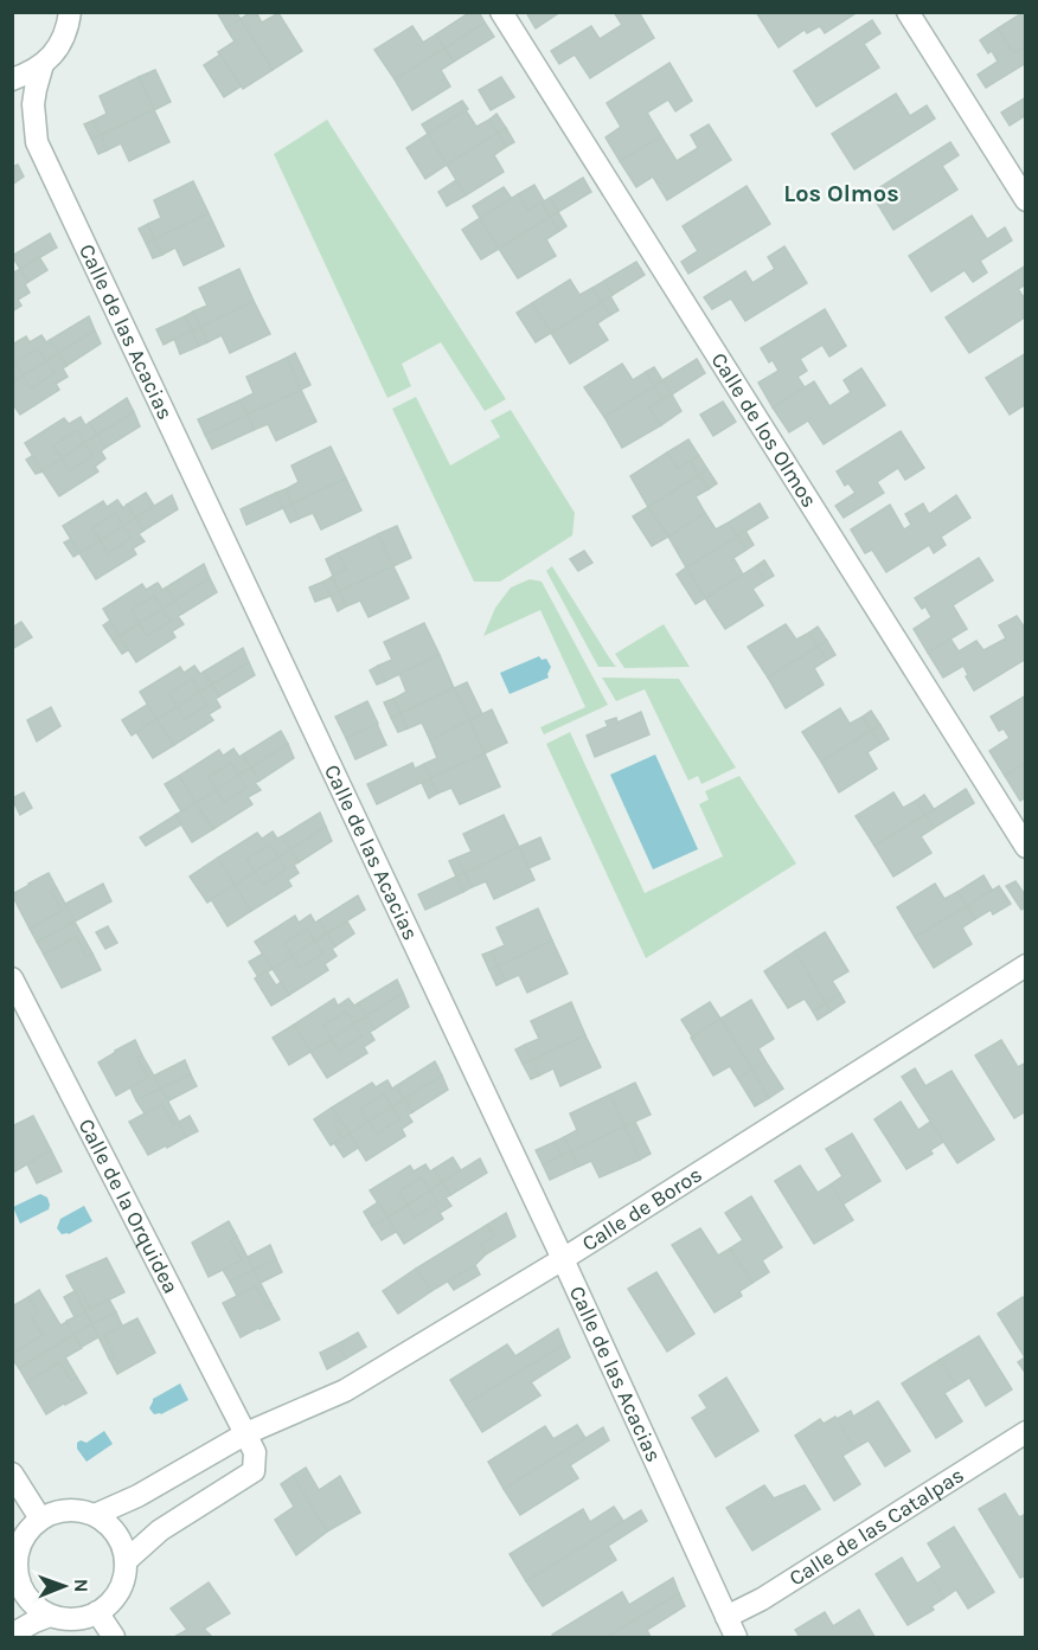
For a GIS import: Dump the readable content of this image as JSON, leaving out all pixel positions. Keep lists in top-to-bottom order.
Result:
{
  "streets": {
    "street": [
      "Calle de las Acacias",
      "Calle de los Olmos",
      "Calle de la Orquidea",
      "Calle de Boros",
      "Calle de las Catalpas"
    ]
  },
  "crossings": [
    ["Calle de las Acacias", "Calle de Boros"],
    ["Calle de las Acacias", "Calle de las Catalpas"],
    ["Calle de la Orquidea", "Calle de Boros"]
  ],
  "districts": ["Los Olmos"],
  "north": "right"
}
